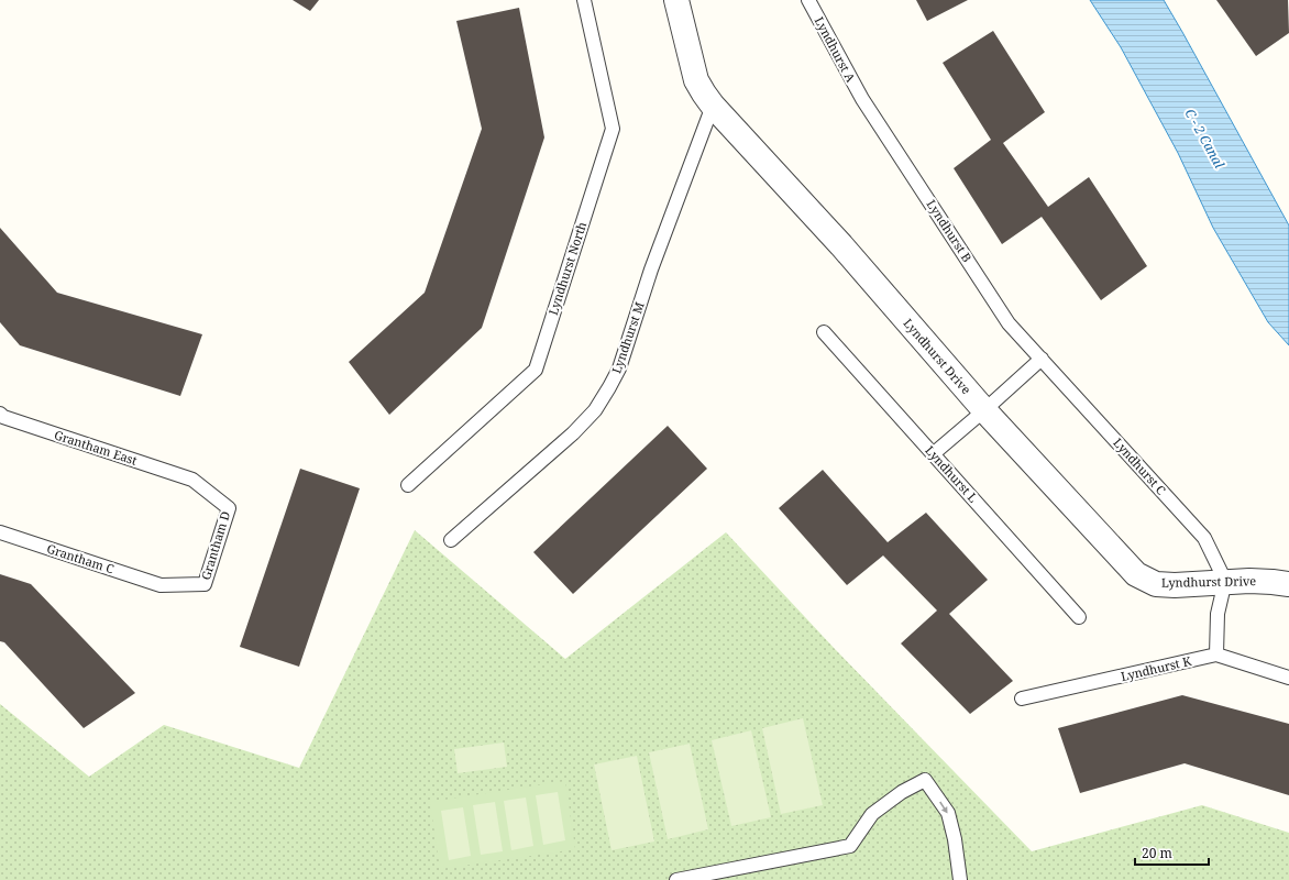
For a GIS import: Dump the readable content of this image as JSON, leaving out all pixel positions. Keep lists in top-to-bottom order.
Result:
{
  "streets": {
    "street": ["Lyndhurst Drive"],
    "lane": [
      "Lyndhurst A",
      "Lyndhurst B",
      "Lyndhurst North",
      "Lyndhurst M",
      "Grantham East",
      "Lyndhurst C",
      "Lyndhurst L",
      "Grantham D",
      "Grantham C",
      "Lyndhurst K"
    ]
  },
  "crossings": [
    ["Lyndhurst A", "Lyndhurst B"],
    ["Lyndhurst B", "Lyndhurst C"],
    ["Lyndhurst M", "Lyndhurst Drive"],
    ["Lyndhurst Drive", "Lyndhurst C"],
    ["Grantham East", "Grantham D"],
    ["Grantham D", "Grantham C"]
  ],
  "water": ["C - 2 Canal"],
  "scale_bar": "20 m"
}
